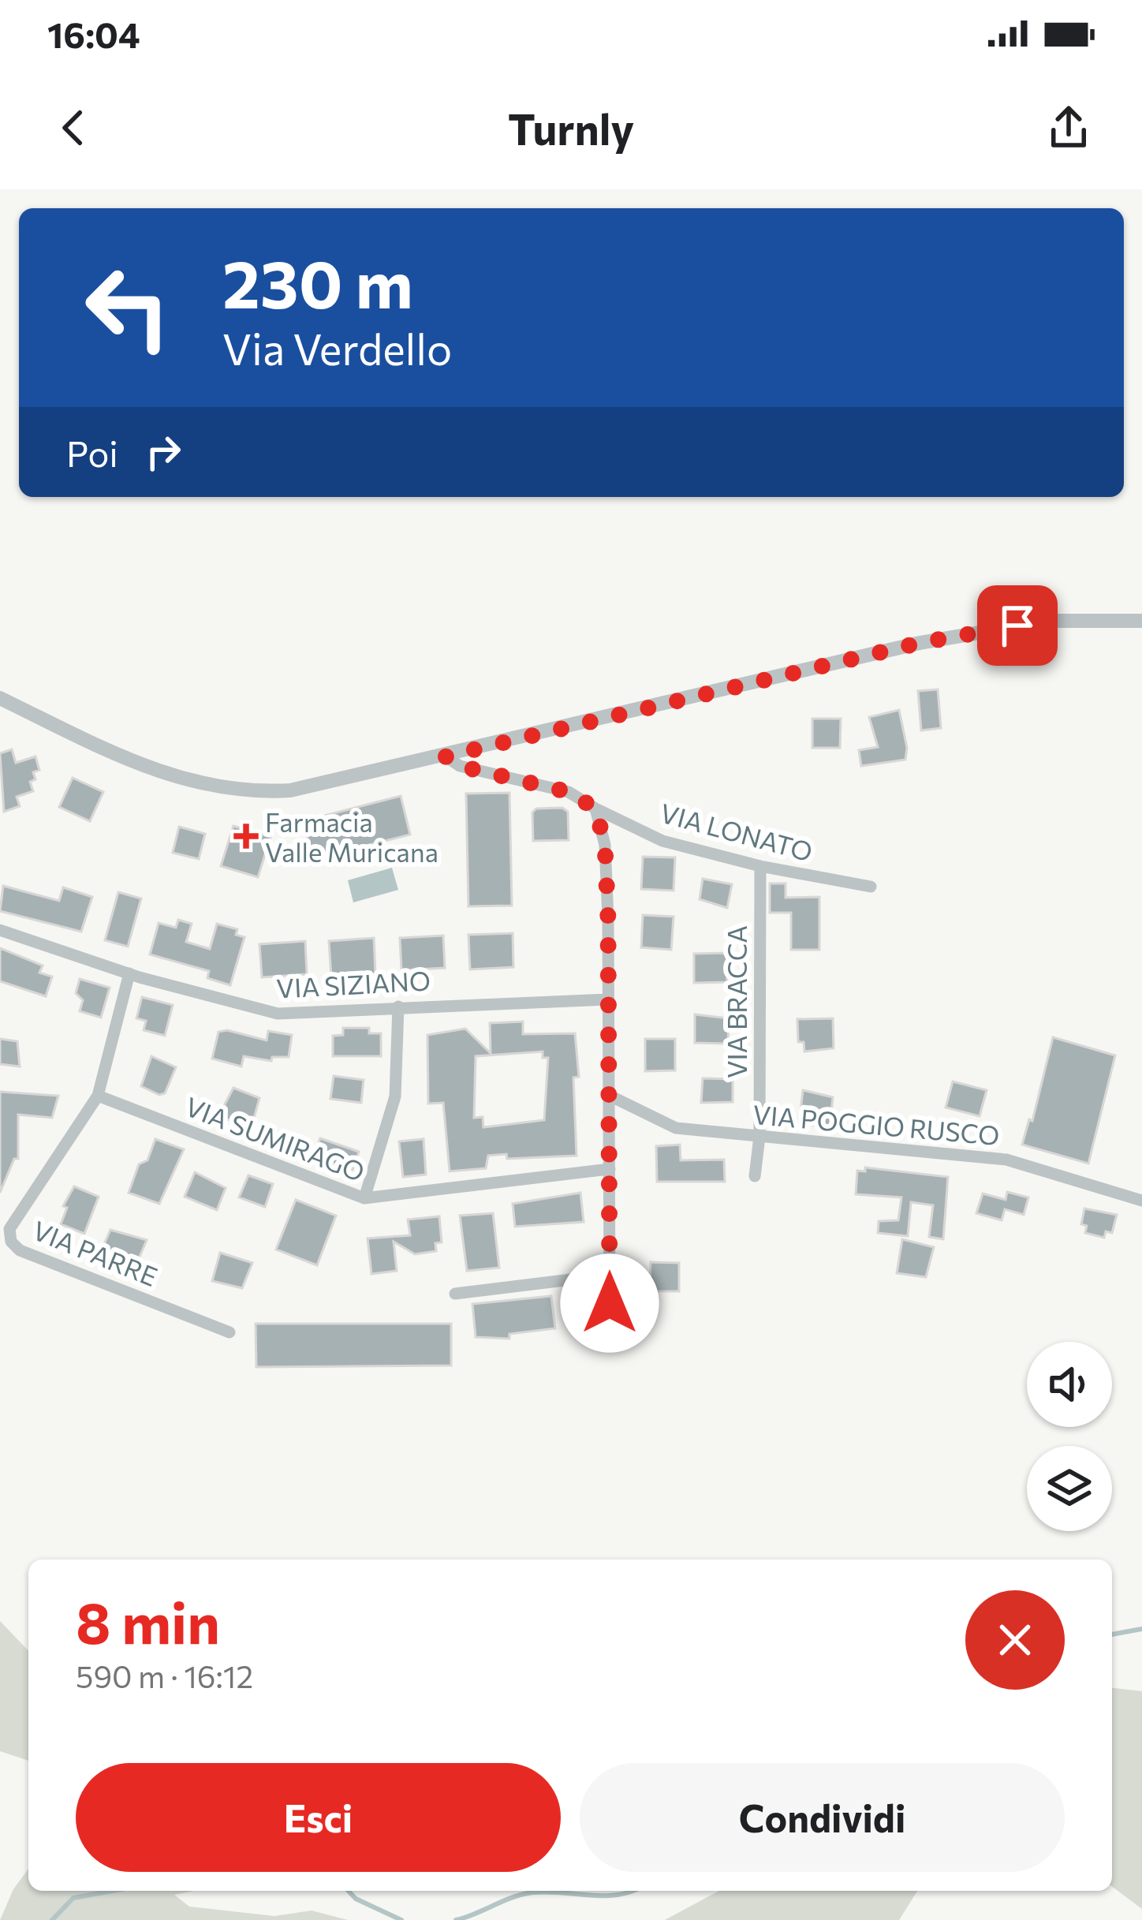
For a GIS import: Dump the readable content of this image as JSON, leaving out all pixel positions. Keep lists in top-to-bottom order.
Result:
{
  "streets": {
    "street": [
      "VIA LONATO",
      "VIA SIZIANO",
      "VIA BRACCA",
      "VIA POGGIO RUSCO",
      "VIA SUMIRAGO",
      "VIA PARRE"
    ]
  },
  "crossings": [
    ["VIA LONATO", "VIA BRACCA"],
    ["VIA SIZIANO", "VIA PARRE"],
    ["VIA BRACCA", "VIA POGGIO RUSCO"],
    ["VIA SUMIRAGO", "VIA PARRE"]
  ],
  "places": {
    "health": ["Farmacia Valle Muricana"]
  },
  "page": {
    "status": "16:04",
    "header": "Turnly",
    "turn": ["230 m", "Via Verdello"],
    "then": "Poi",
    "heading": ["8 min", "590 m · 16:12"],
    "buttons": ["Esci", "Condividi"]
  }
}
